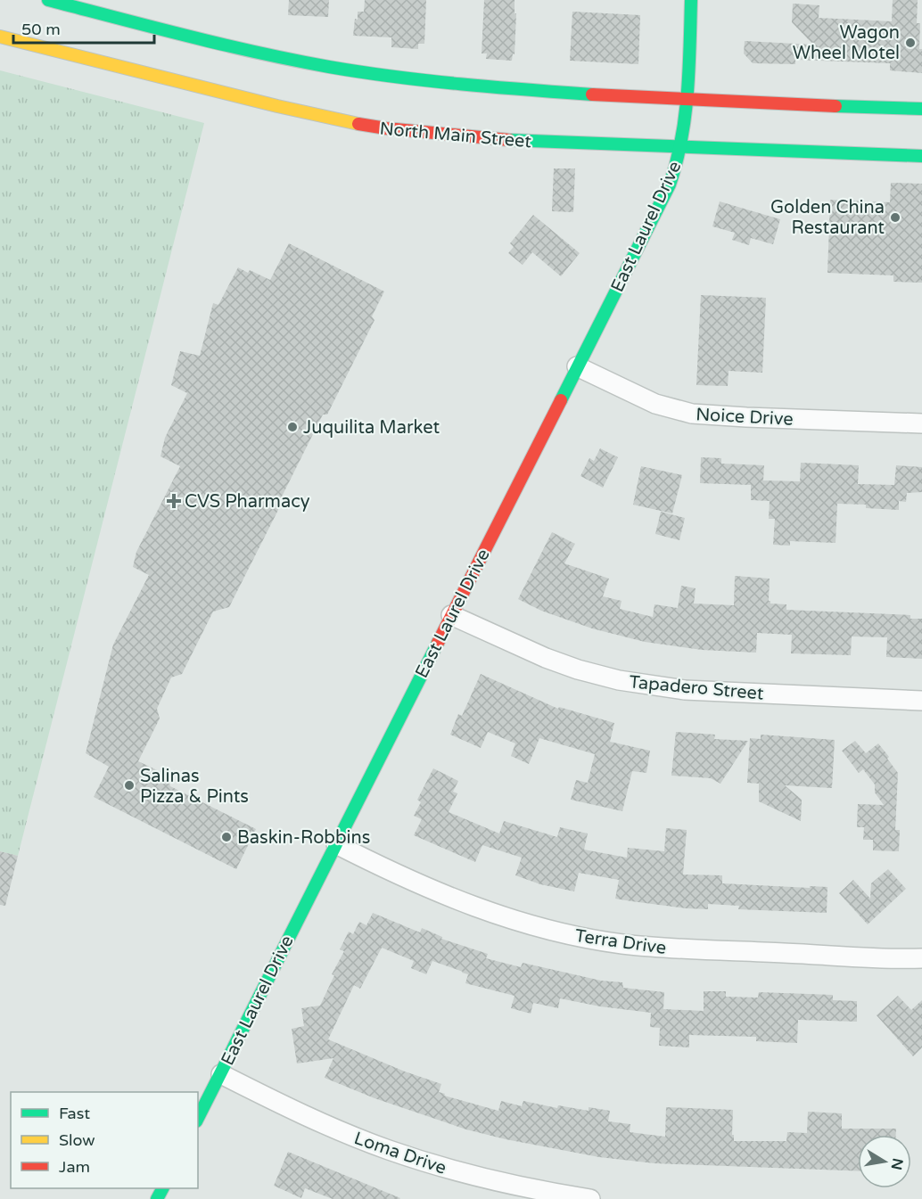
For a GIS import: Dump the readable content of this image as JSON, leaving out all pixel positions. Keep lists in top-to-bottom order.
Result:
{
  "streets": {
    "main road": ["North Main Street", "East Laurel Drive"],
    "street": [
      "Noice Drive",
      "Tapadero Street",
      "Terra Drive",
      "Loma Drive"
    ]
  },
  "crossings": [
    ["North Main Street", "East Laurel Drive"],
    ["East Laurel Drive", "Noice Drive"],
    ["East Laurel Drive", "Tapadero Street"],
    ["East Laurel Drive", "Terra Drive"],
    ["East Laurel Drive", "Loma Drive"]
  ],
  "places": {
    "other": [
      "Wagon Wheel Motel",
      "Golden China Restaurant",
      "Juquilita Market",
      "Salinas Pizza & Pints",
      "Baskin-Robbins"
    ],
    "health": ["CVS Pharmacy"]
  },
  "legend": ["Fast", "Slow", "Jam"],
  "scale_bar": "50 m",
  "north": "right"
}
